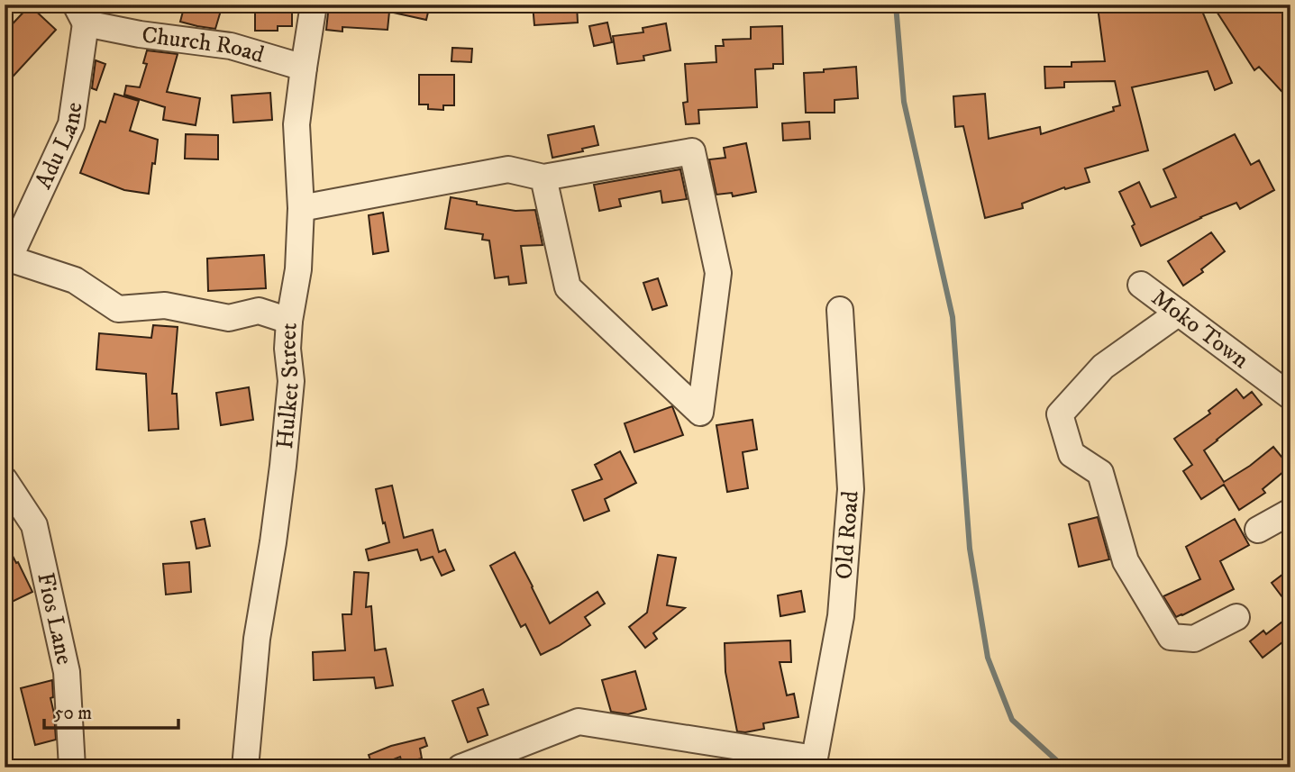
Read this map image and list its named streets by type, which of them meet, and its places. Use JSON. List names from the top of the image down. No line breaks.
{"streets":{"street":["Church Road","Adu Lane","Moko Town","Hulket Street","Old Road","Fios Lane"]},"crossings":[["Church Road","Adu Lane"],["Church Road","Hulket Street"]],"scale_bar":"50 m"}
